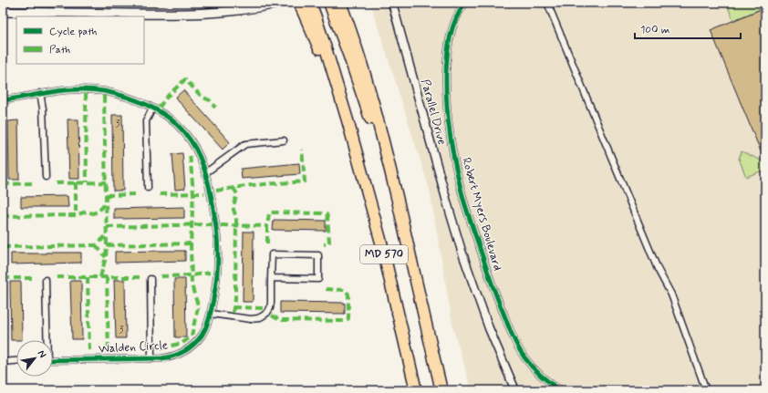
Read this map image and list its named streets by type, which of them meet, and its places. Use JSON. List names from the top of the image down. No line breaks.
{"streets":{"highway":["MD 570"],"street":["Parallel Drive","Robert Myers Boulevard","Walden Circle"]},"house_numbers":["3","3"],"legend":["Cycle path","Path"],"scale_bar":"100 m","north":"top right"}
